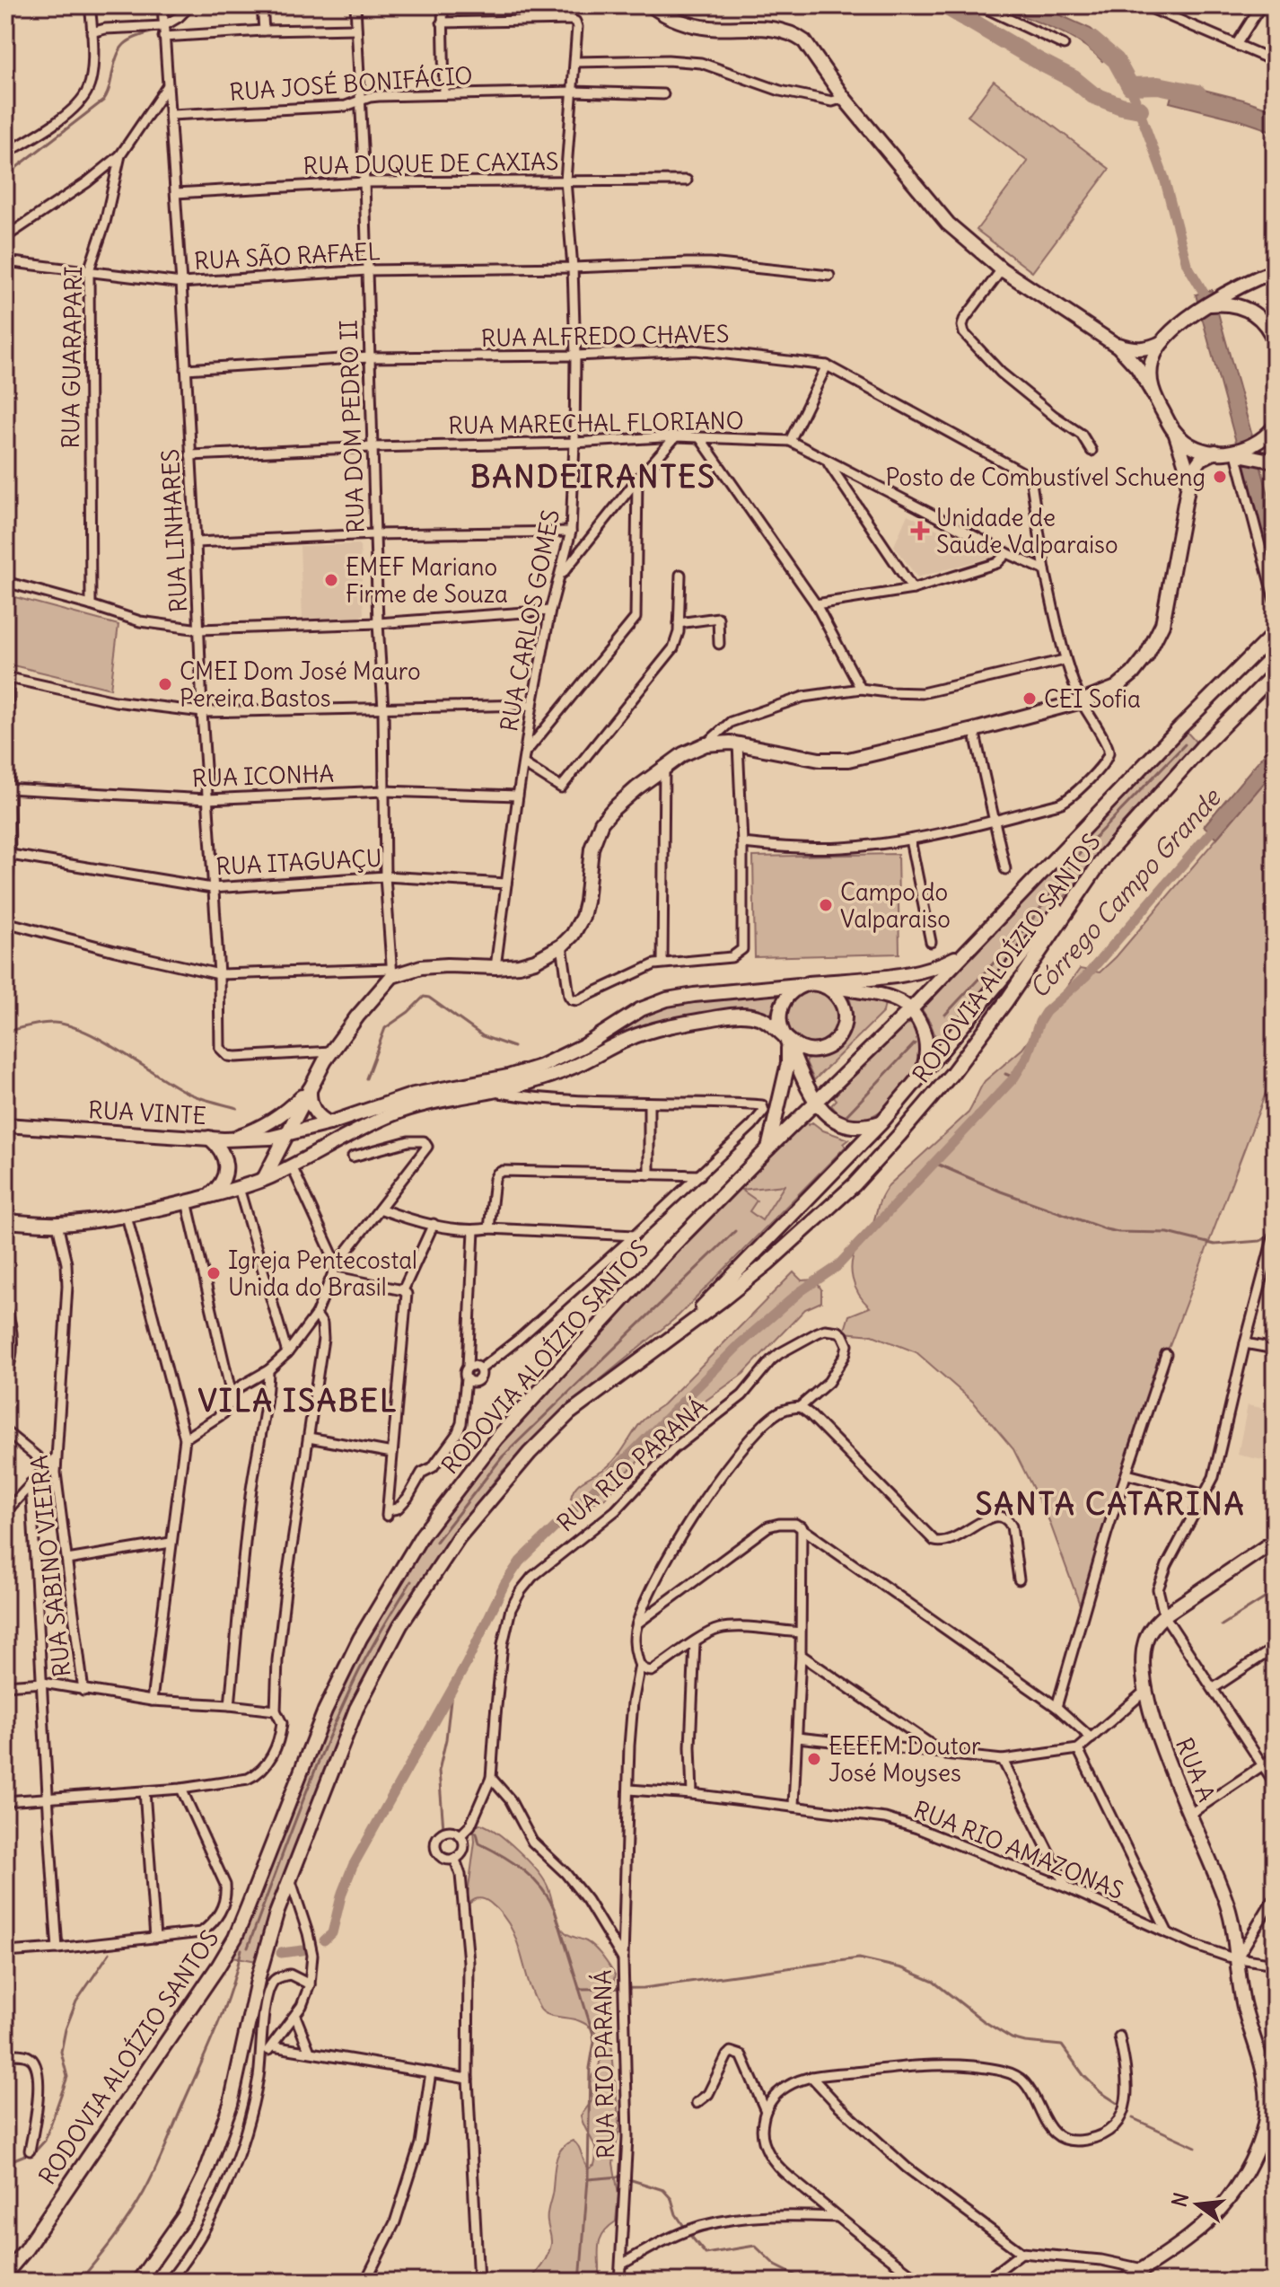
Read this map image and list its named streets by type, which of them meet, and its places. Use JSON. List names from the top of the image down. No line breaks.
{"streets":{"main road":["RODOVIA ALOÍZIO SANTOS","RUA VINTE","RUA A"],"street":["RUA JOSÉ BONIFÁCIO","RUA DUQUE DE CAXIAS","RUA SÃO RAFAEL","RUA ALFREDO CHAVES","RUA GUARAPARI","RUA MARECHAL FLORIANO","RUA DOM PEDRO II","RUA LINHARES","RUA CARLOS GOMES","RUA ICONHA","RUA ITAGUAÇU","RUA RIO PARANÁ","RUA SABINO VIEIRA","RUA RIO AMAZONAS"]},"crossings":[["RUA JOSÉ BONIFÁCIO","RUA DOM PEDRO II"],["RUA JOSÉ BONIFÁCIO","RUA LINHARES"],["RUA JOSÉ BONIFÁCIO","RUA CARLOS GOMES"],["RUA DUQUE DE CAXIAS","RUA DOM PEDRO II"],["RUA DUQUE DE CAXIAS","RUA LINHARES"],["RUA DUQUE DE CAXIAS","RUA CARLOS GOMES"],["RUA SÃO RAFAEL","RUA GUARAPARI"],["RUA SÃO RAFAEL","RUA DOM PEDRO II"],["RUA SÃO RAFAEL","RUA LINHARES"],["RUA SÃO RAFAEL","RUA CARLOS GOMES"],["RUA ALFREDO CHAVES","RUA MARECHAL FLORIANO"],["RUA ALFREDO CHAVES","RUA DOM PEDRO II"],["RUA ALFREDO CHAVES","RUA LINHARES"],["RUA ALFREDO CHAVES","RUA CARLOS GOMES"],["RUA GUARAPARI","RUA LINHARES"],["RUA MARECHAL FLORIANO","RUA DOM PEDRO II"],["RUA MARECHAL FLORIANO","RUA LINHARES"],["RUA MARECHAL FLORIANO","RUA CARLOS GOMES"],["RUA DOM PEDRO II","RUA ICONHA"],["RUA DOM PEDRO II","RUA ITAGUAÇU"],["RUA LINHARES","RUA ICONHA"],["RUA LINHARES","RUA ITAGUAÇU"],["RUA CARLOS GOMES","RUA ICONHA"],["RUA CARLOS GOMES","RUA ITAGUAÇU"],["RODOVIA ALOÍZIO SANTOS","RUA VINTE"],["RUA A","RUA RIO AMAZONAS"]],"districts":["BANDEIRANTES","VILA ISABEL","SANTA CATARINA"],"water":["Córrego Campo Grande"],"places":{"other":["Posto de Combustível Schueng","EMEF Mariano Firme de Souza","CMEI Dom José Mauro Pereira Bastos","CEI Sofia","Campo do Valparaiso","Igreja Pentecostal Unida do Brasil","EEEFM Doutor José Moyses"],"health":["Unidade de Saúde Valparaiso"]},"north":"left"}
